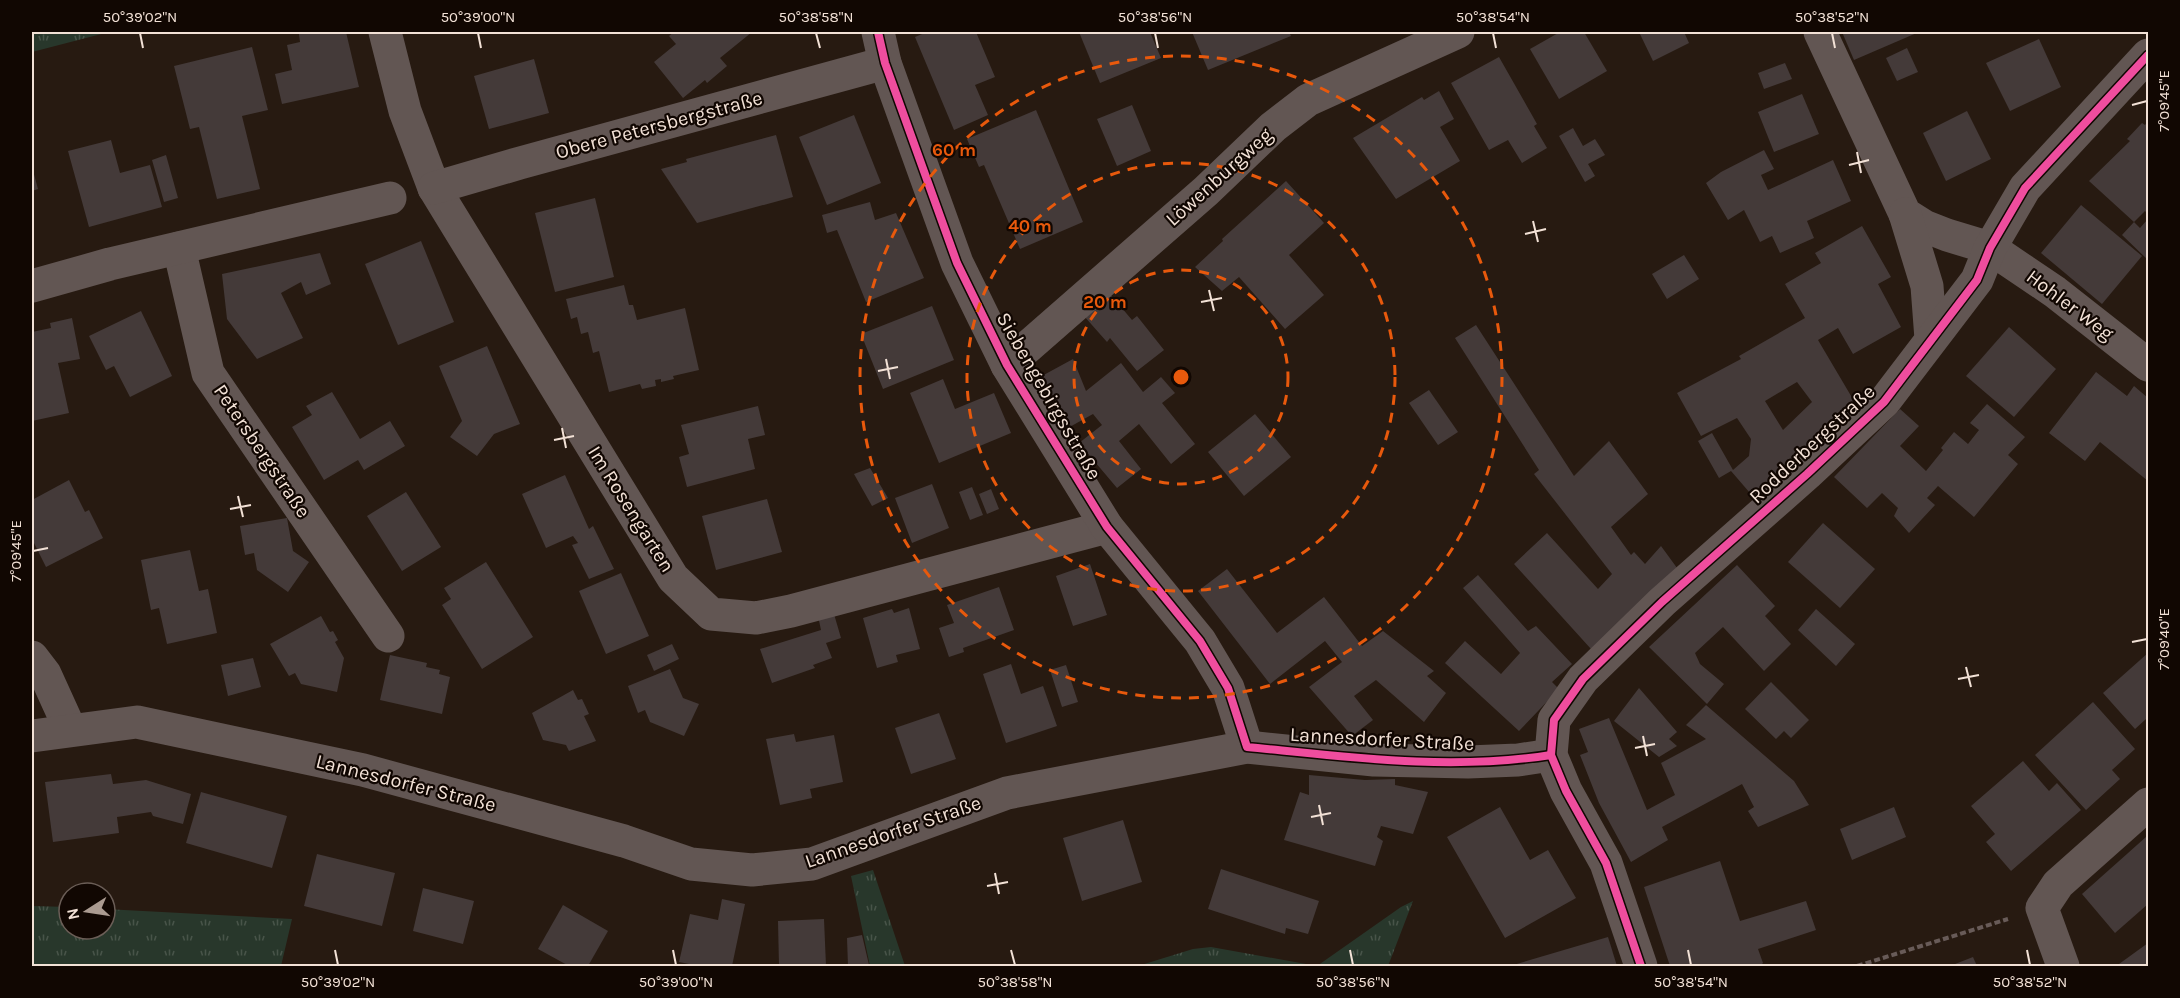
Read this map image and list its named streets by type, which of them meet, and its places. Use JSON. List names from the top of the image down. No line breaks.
{"streets":{"street":["Obere Petersbergstraße","Löwenburgweg","Hohler Weg","Siebengebirgsstraße","Rodderbergstraße","Petersbergstraße","Im Rosengarten","Lannesdorfer Straße"]},"crossings":[["Obere Petersbergstraße","Siebengebirgsstraße"],["Obere Petersbergstraße","Im Rosengarten"],["Löwenburgweg","Siebengebirgsstraße"],["Hohler Weg","Rodderbergstraße"],["Siebengebirgsstraße","Im Rosengarten"],["Siebengebirgsstraße","Lannesdorfer Straße"],["Rodderbergstraße","Lannesdorfer Straße"]],"north":"left","coordinates":["50°39'02\"N","50°39'00\"N","50°38'58\"N","50°38'56\"N","50°38'54\"N","50°38'52\"N","7°09'45\"E","7°09'40\"E"],"rings":["60 m","40 m","20 m"]}
